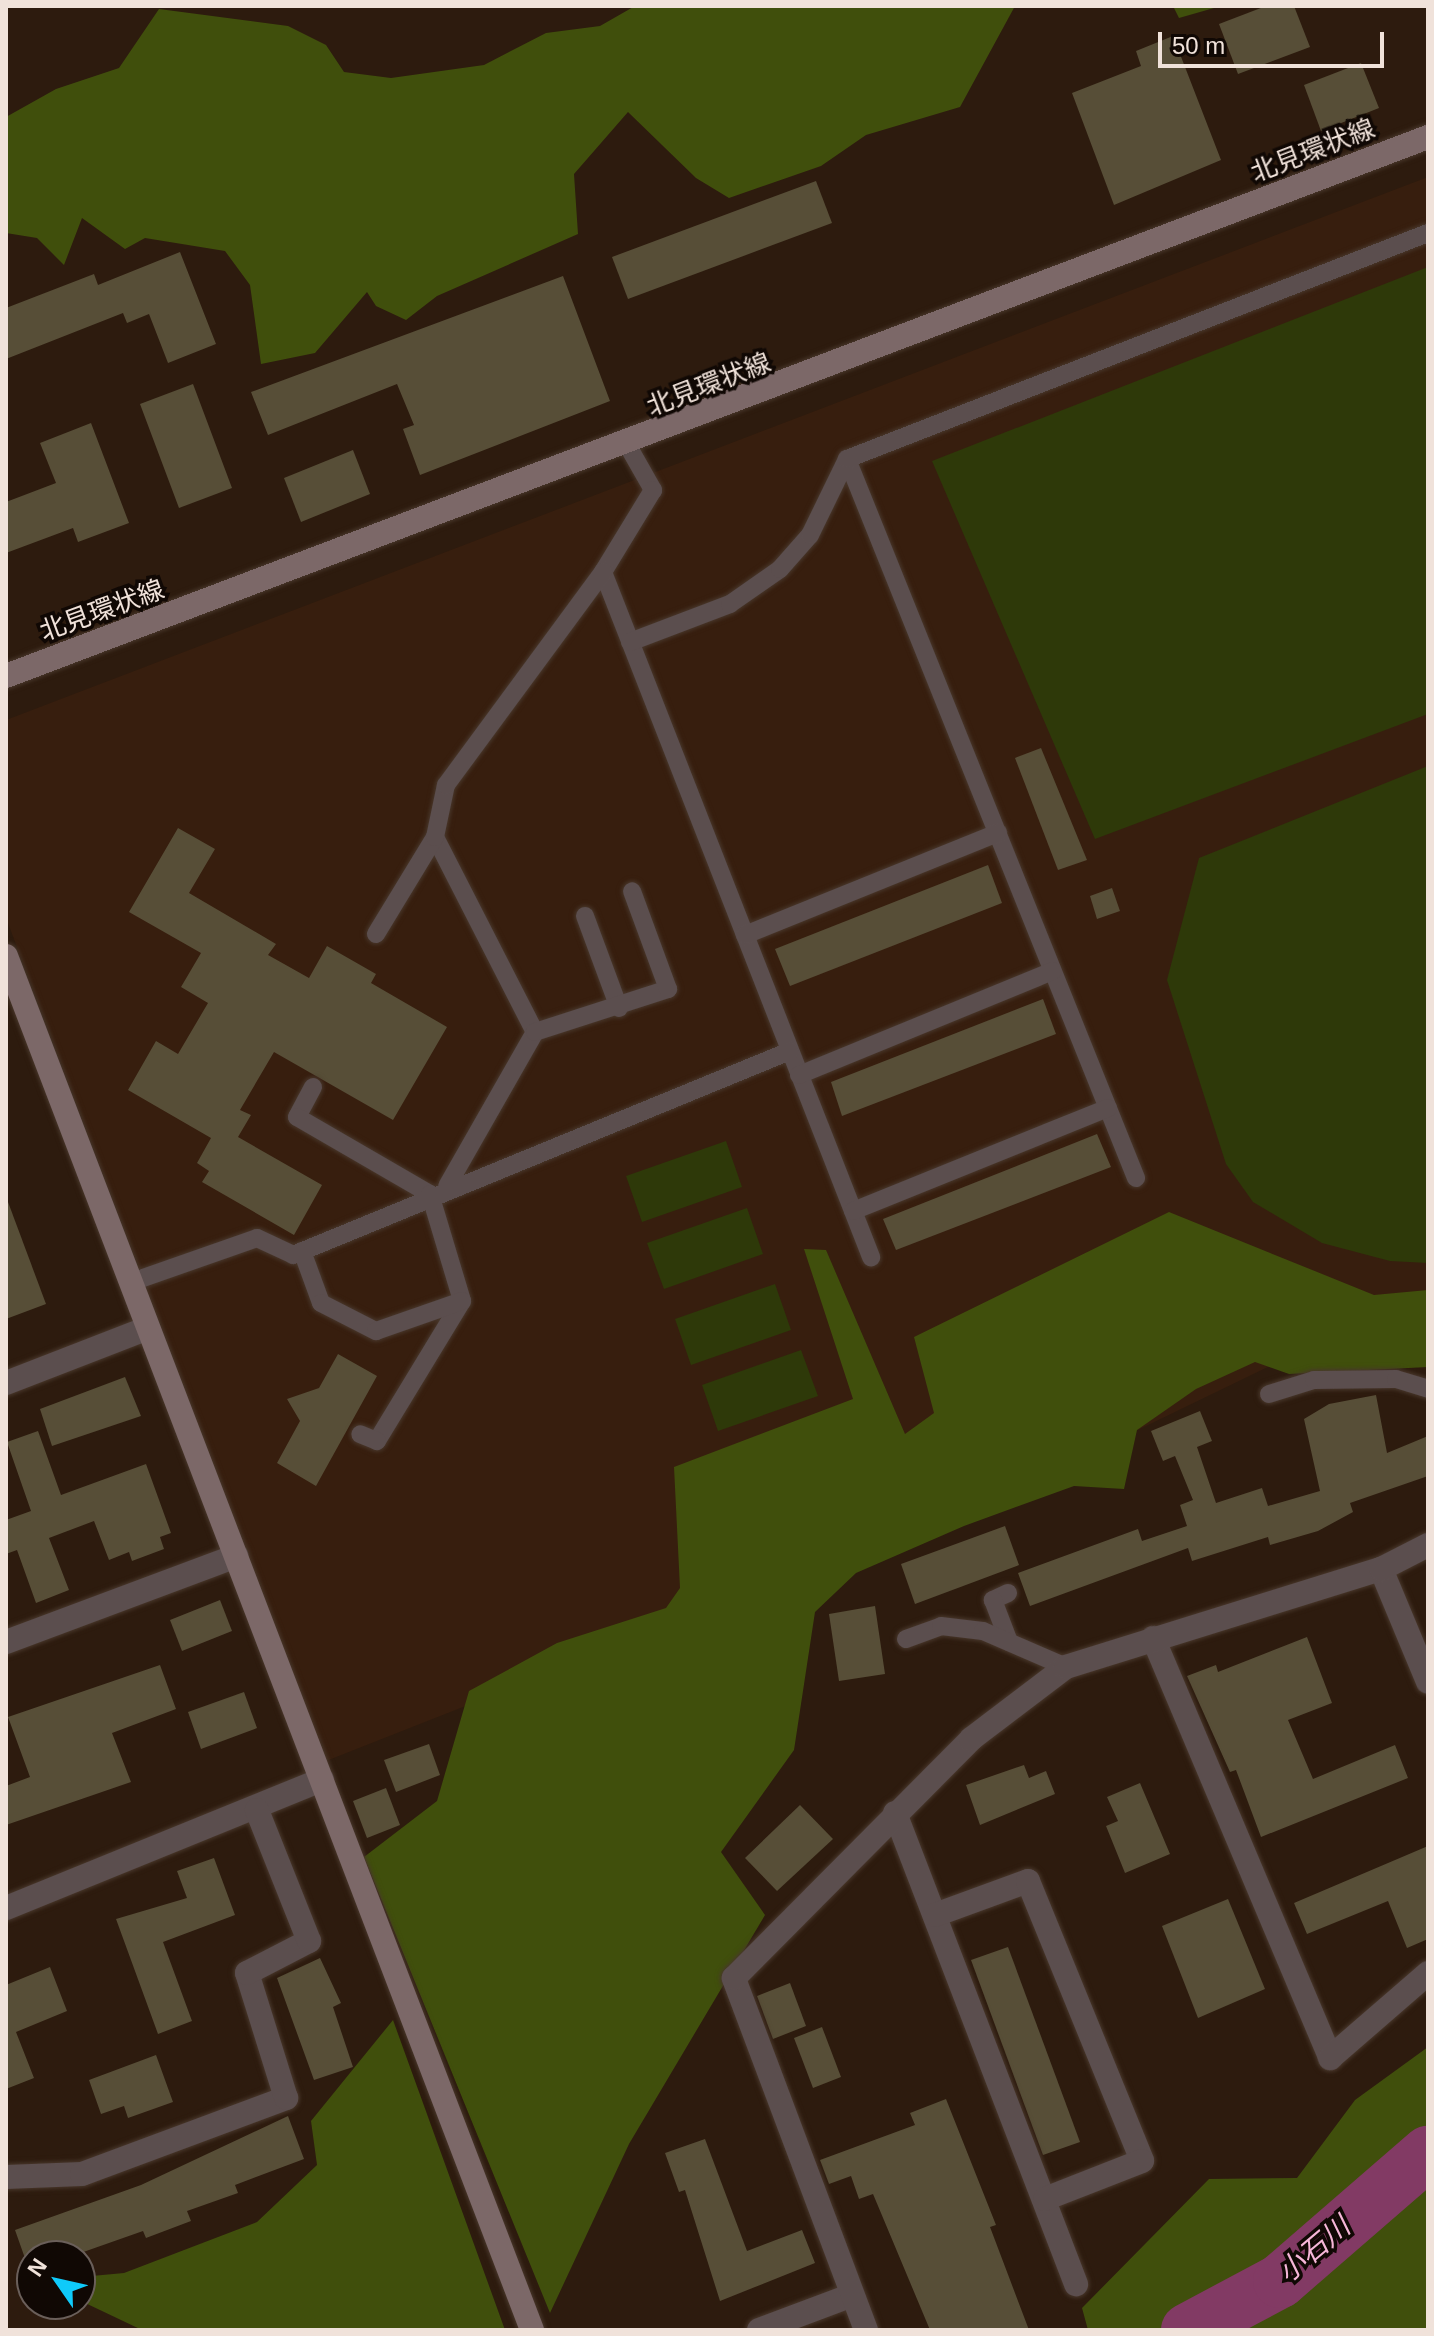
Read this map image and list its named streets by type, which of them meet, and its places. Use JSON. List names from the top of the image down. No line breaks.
{"streets":{"main road":["北見環状線"]},"water":["小石川"],"scale_bar":"50 m","north":"top left"}
